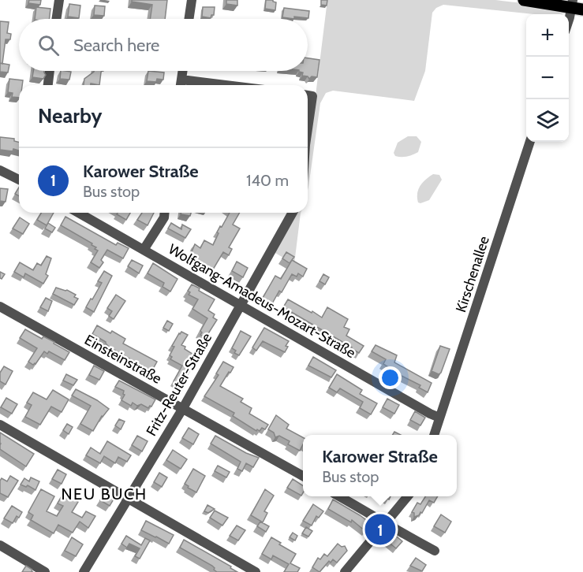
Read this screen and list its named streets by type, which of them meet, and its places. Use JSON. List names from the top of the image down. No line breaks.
{"streets":{"street":["Kirschenallee","Wolfgang-Amadeus-Mozart-Straße","Einsteinstraße","Fritz-Reuter-Straße"]},"crossings":[["Kirschenallee","Wolfgang-Amadeus-Mozart-Straße"],["Wolfgang-Amadeus-Mozart-Straße","Fritz-Reuter-Straße"],["Einsteinstraße","Fritz-Reuter-Straße"]],"districts":["NEU BUCH"],"page":{"map_buttons":["+","−"],"search":"Search here","heading":"Nearby","list":[{"mark":"1","name":"Karower Straße","note":"Bus stop","value":"140 m"}],"popup":["Karower Straße","Bus stop"],"pins":"1"}}
